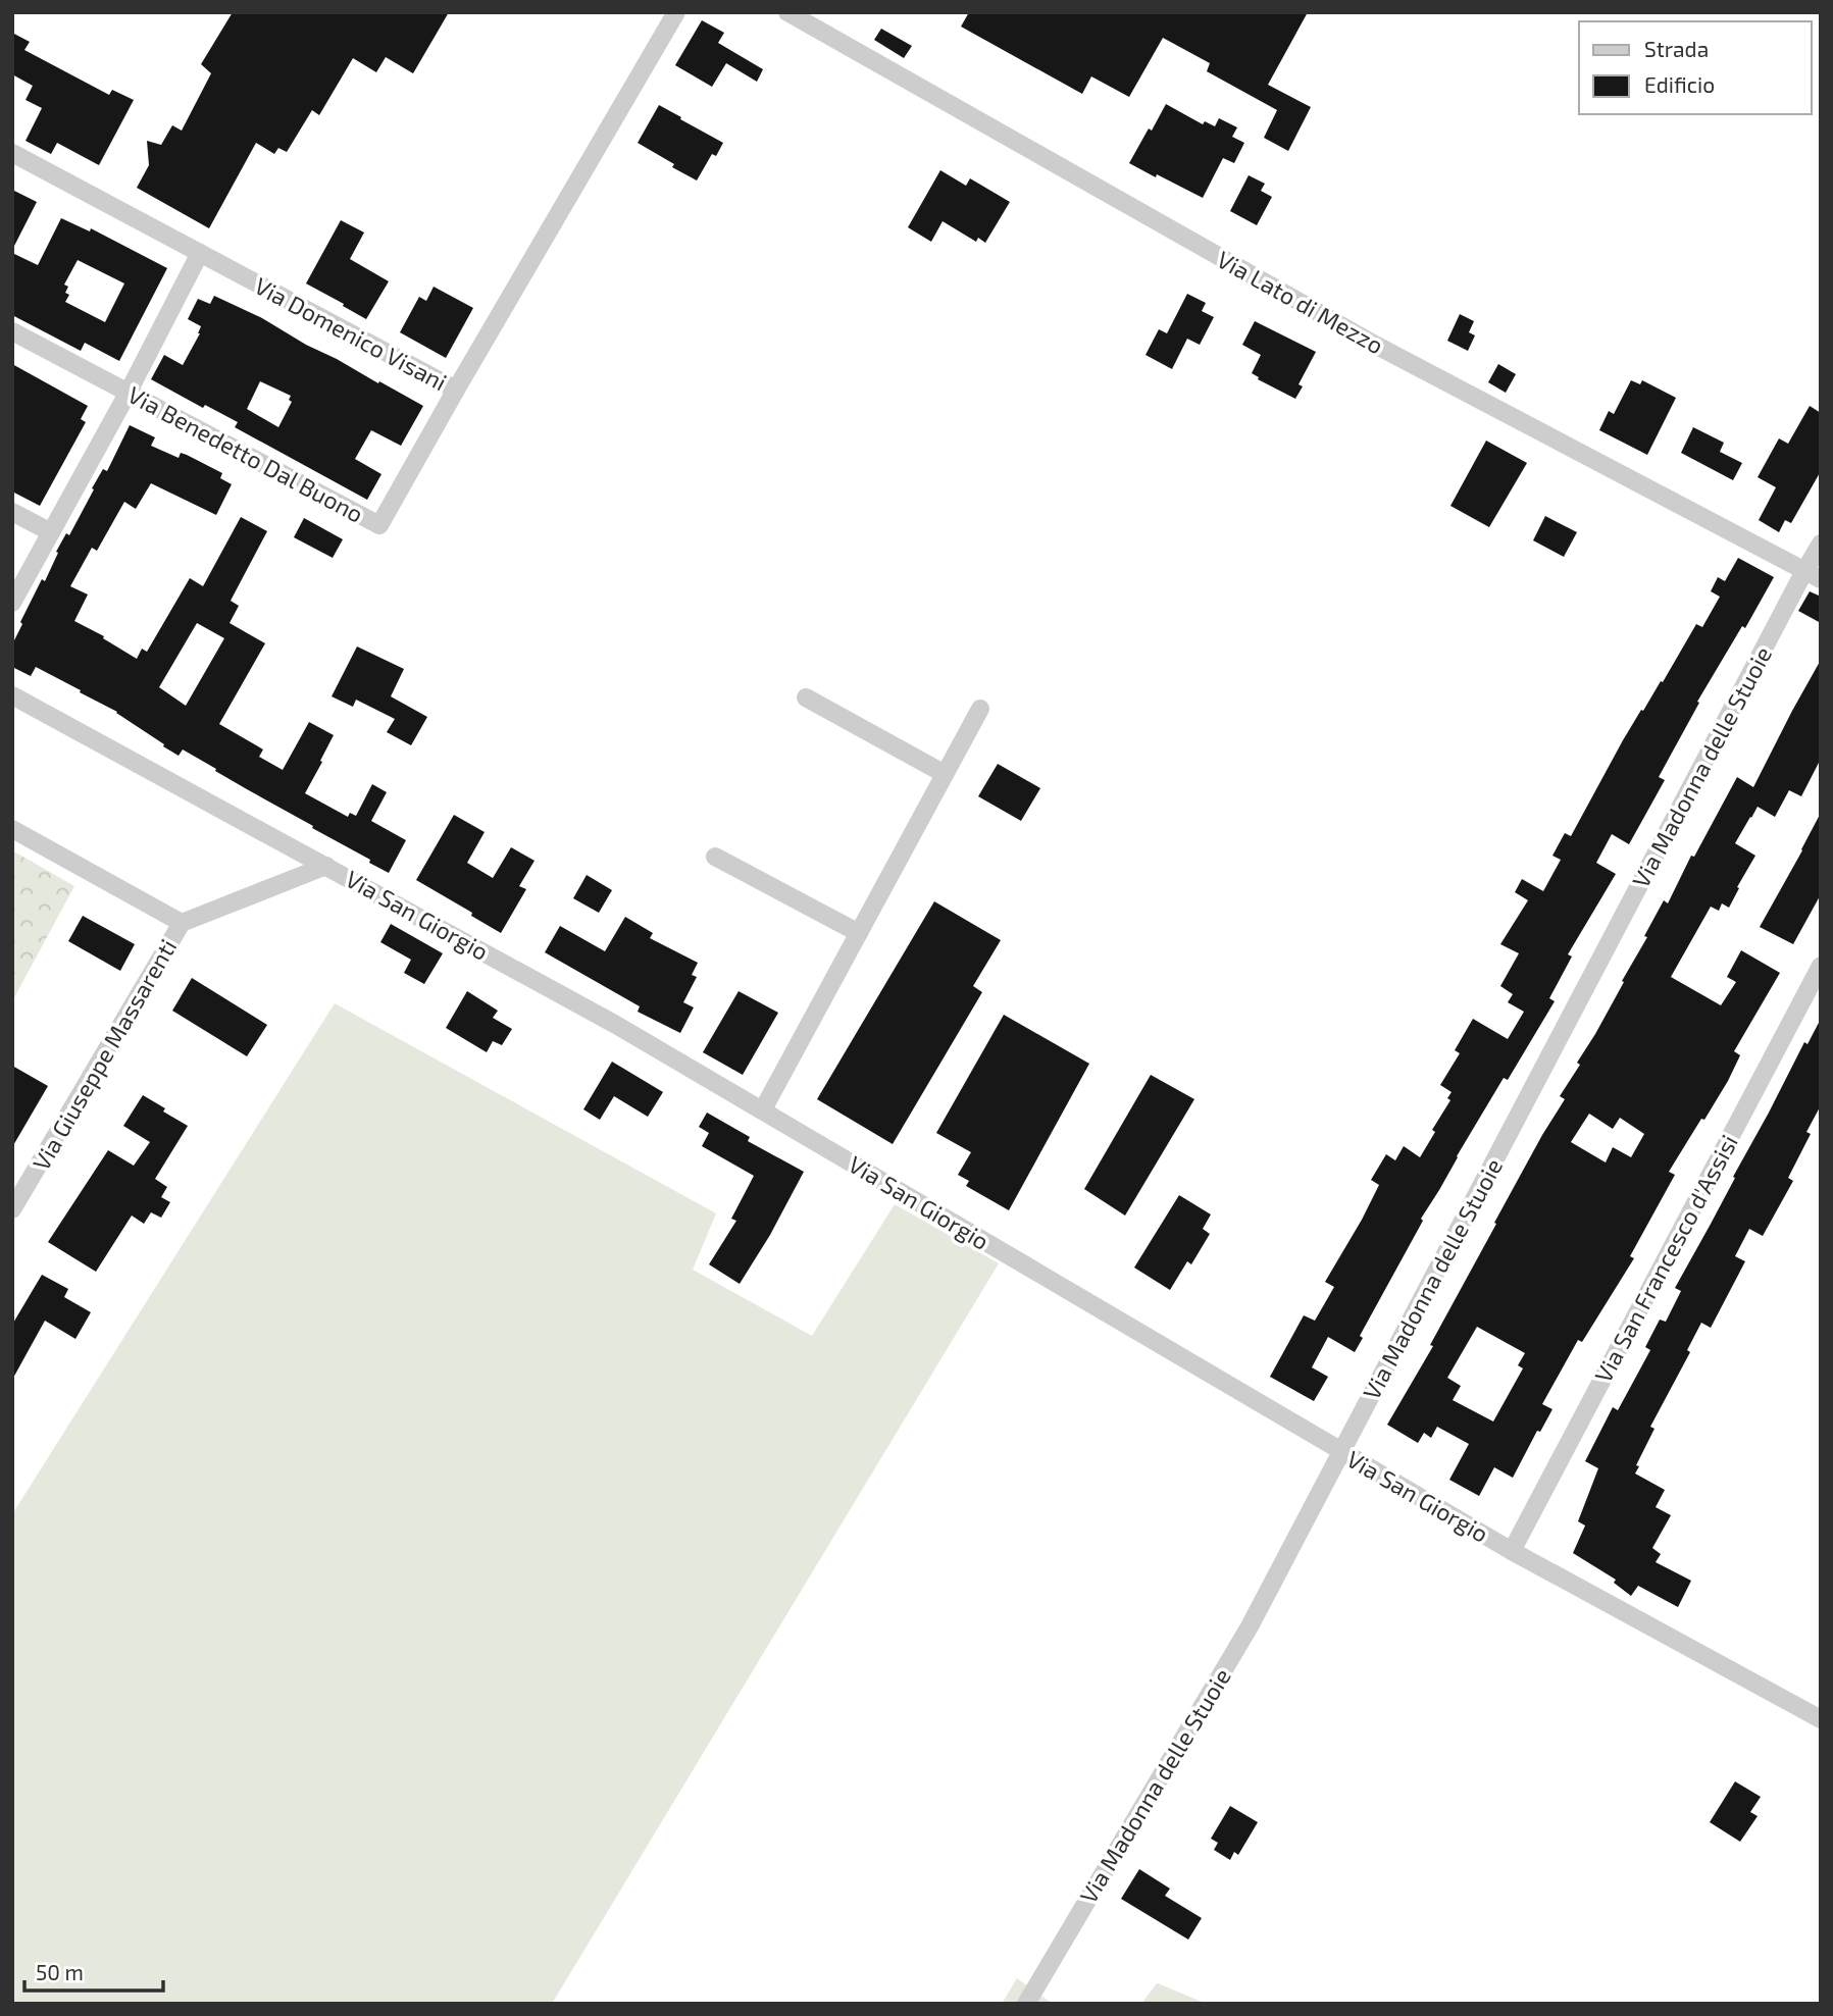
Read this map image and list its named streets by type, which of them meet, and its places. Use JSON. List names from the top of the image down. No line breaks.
{"streets":{"street":["Via Lato di Mezzo","Via Domenico Visani","Via Benedetto Dal Buono","Via Madonna delle Stuoie","Via San Giorgio","Via Giuseppe Massarenti","Via San Francesco d'Assisi"]},"crossings":[["Via Lato di Mezzo","Via Madonna delle Stuoie"],["Via Domenico Visani","Via Benedetto Dal Buono"],["Via Madonna delle Stuoie","Via San Giorgio"],["Via San Giorgio","Via Giuseppe Massarenti"],["Via San Giorgio","Via San Francesco d'Assisi"]],"legend":["Strada","Edificio"],"scale_bar":"50 m"}
